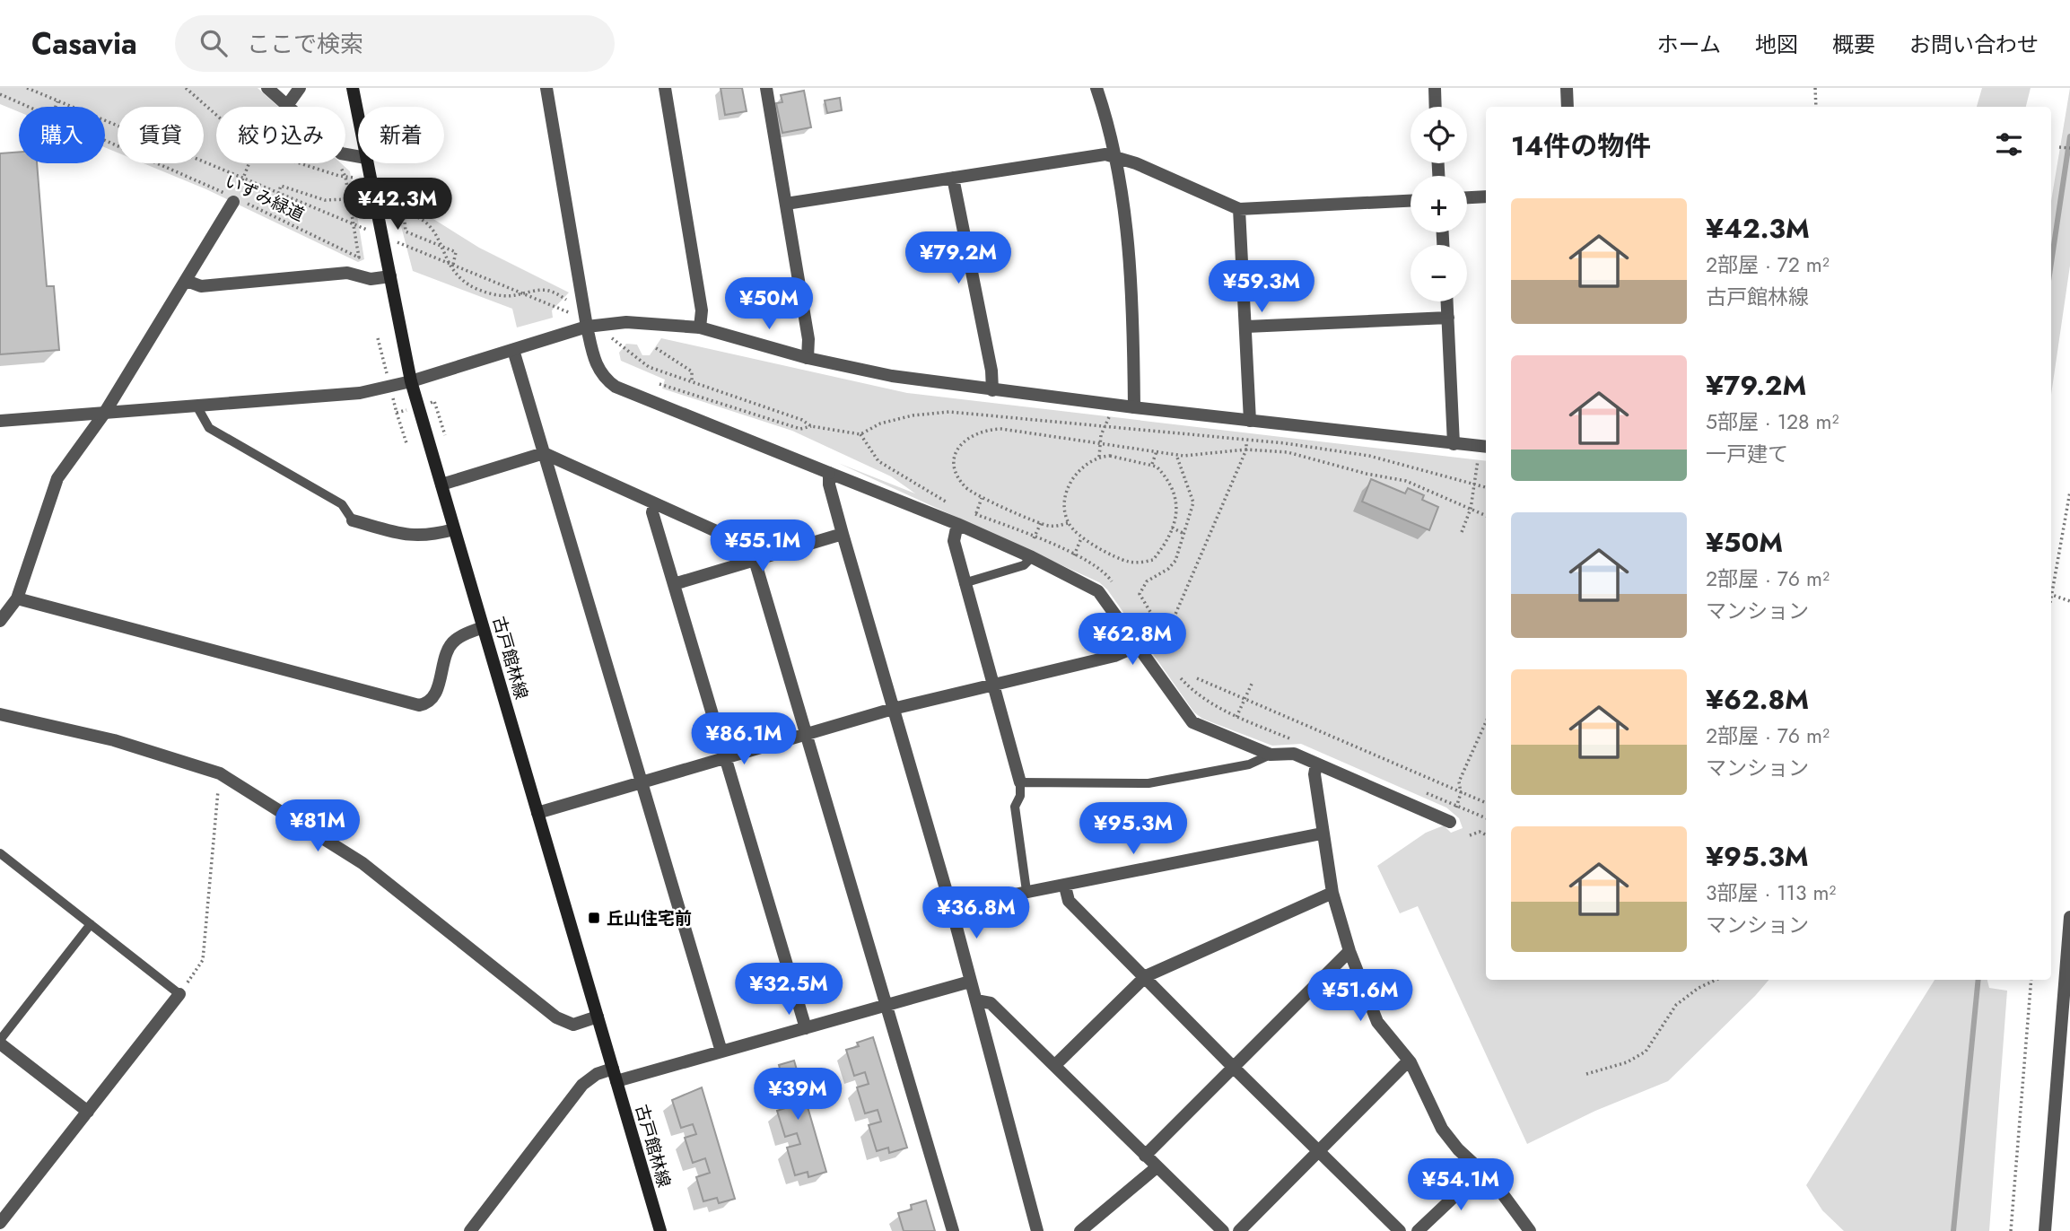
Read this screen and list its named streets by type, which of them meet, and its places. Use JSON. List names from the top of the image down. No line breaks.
{"streets":{"main road":["古戸館林線"],"path":["いずみ緑道"]},"places":{"transit":["丘山住宅前"]},"page":{"header":"Casavia","search":"ここで検索","nav":["ホーム","地図","概要","お問い合わせ"],"map_buttons":["+","−"],"chip":["購入","賃貸","絞り込み","新着"],"heading":"14件の物件","price":["¥42.3M","¥79.2M","¥59.3M","¥50M","¥55.1M","¥62.8M","¥86.1M","¥81M","¥95.3M","¥36.8M","¥32.5M","¥51.6M","¥39M","¥54.1M"],"list":[{"name":"¥42.3M","note":"2部屋 · 72 m² · 古戸館林線"},{"name":"¥79.2M","note":"5部屋 · 128 m² · 一戸建て"},{"name":"¥50M","note":"2部屋 · 76 m² · マンション"},{"name":"¥62.8M","note":"2部屋 · 76 m² · マンション"},{"name":"¥95.3M","note":"3部屋 · 113 m² · マンション"}]}}
